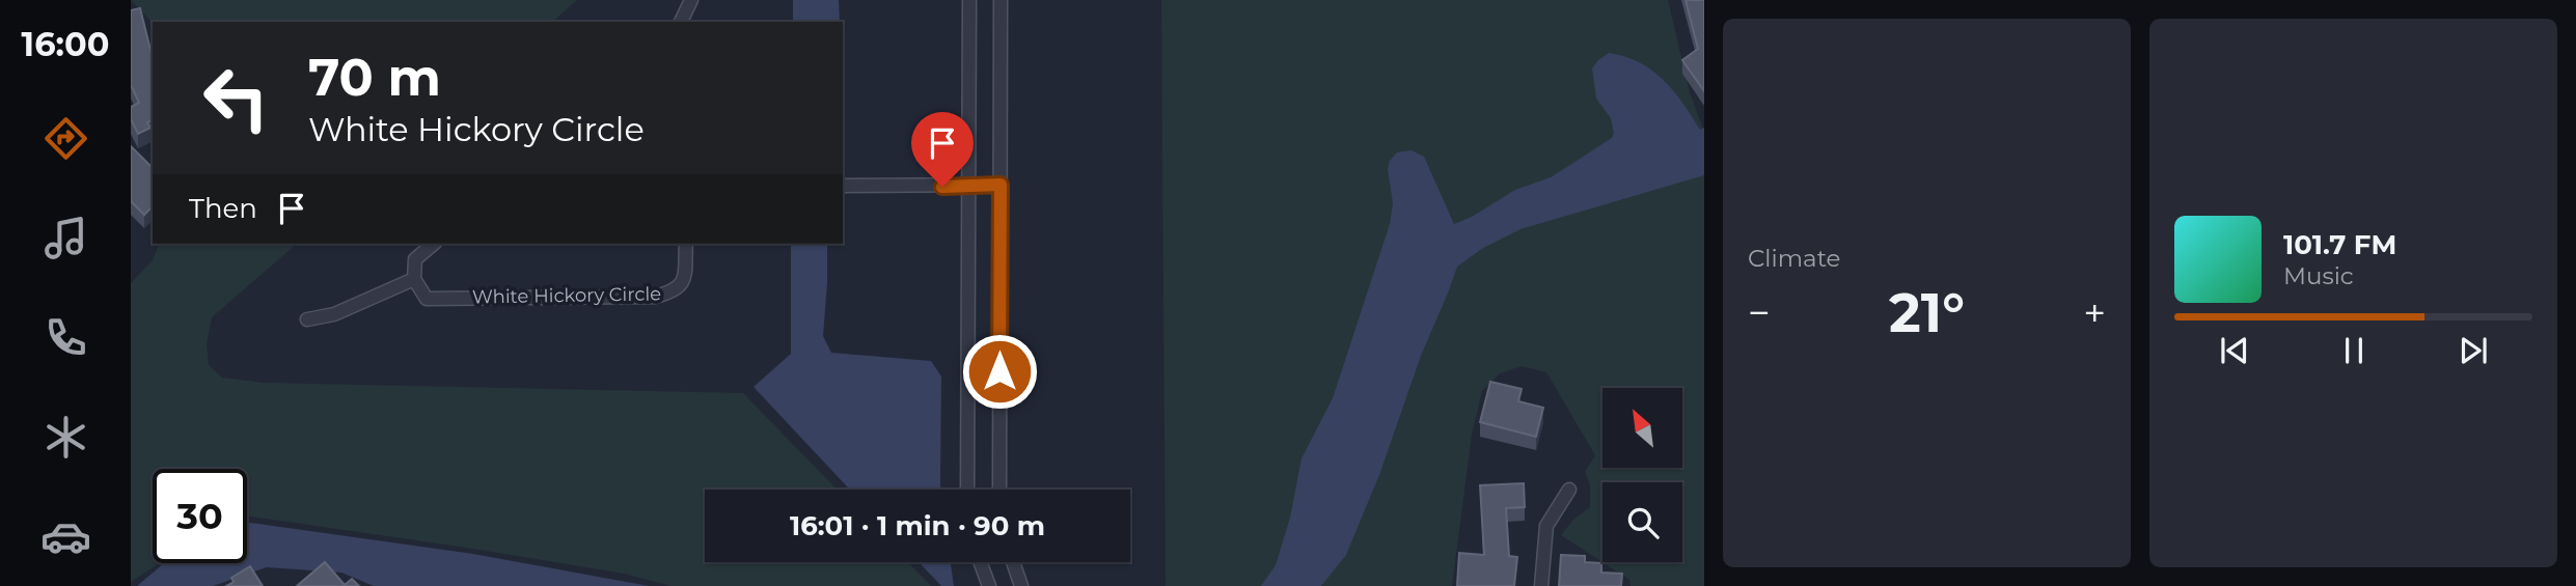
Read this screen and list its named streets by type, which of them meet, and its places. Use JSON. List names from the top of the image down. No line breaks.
{"streets":{"street":["White Hickory Circle"]},"north":"top left","page":{"tabs":"16:00","tile":"Climate","turn":["70 m","White Hickory Circle"],"then":"Then","song":["101.7 FM","Music"],"heat":["−","21°","+"],"limit":"30","trip":"16:01 · 1 min · 90 m"}}
